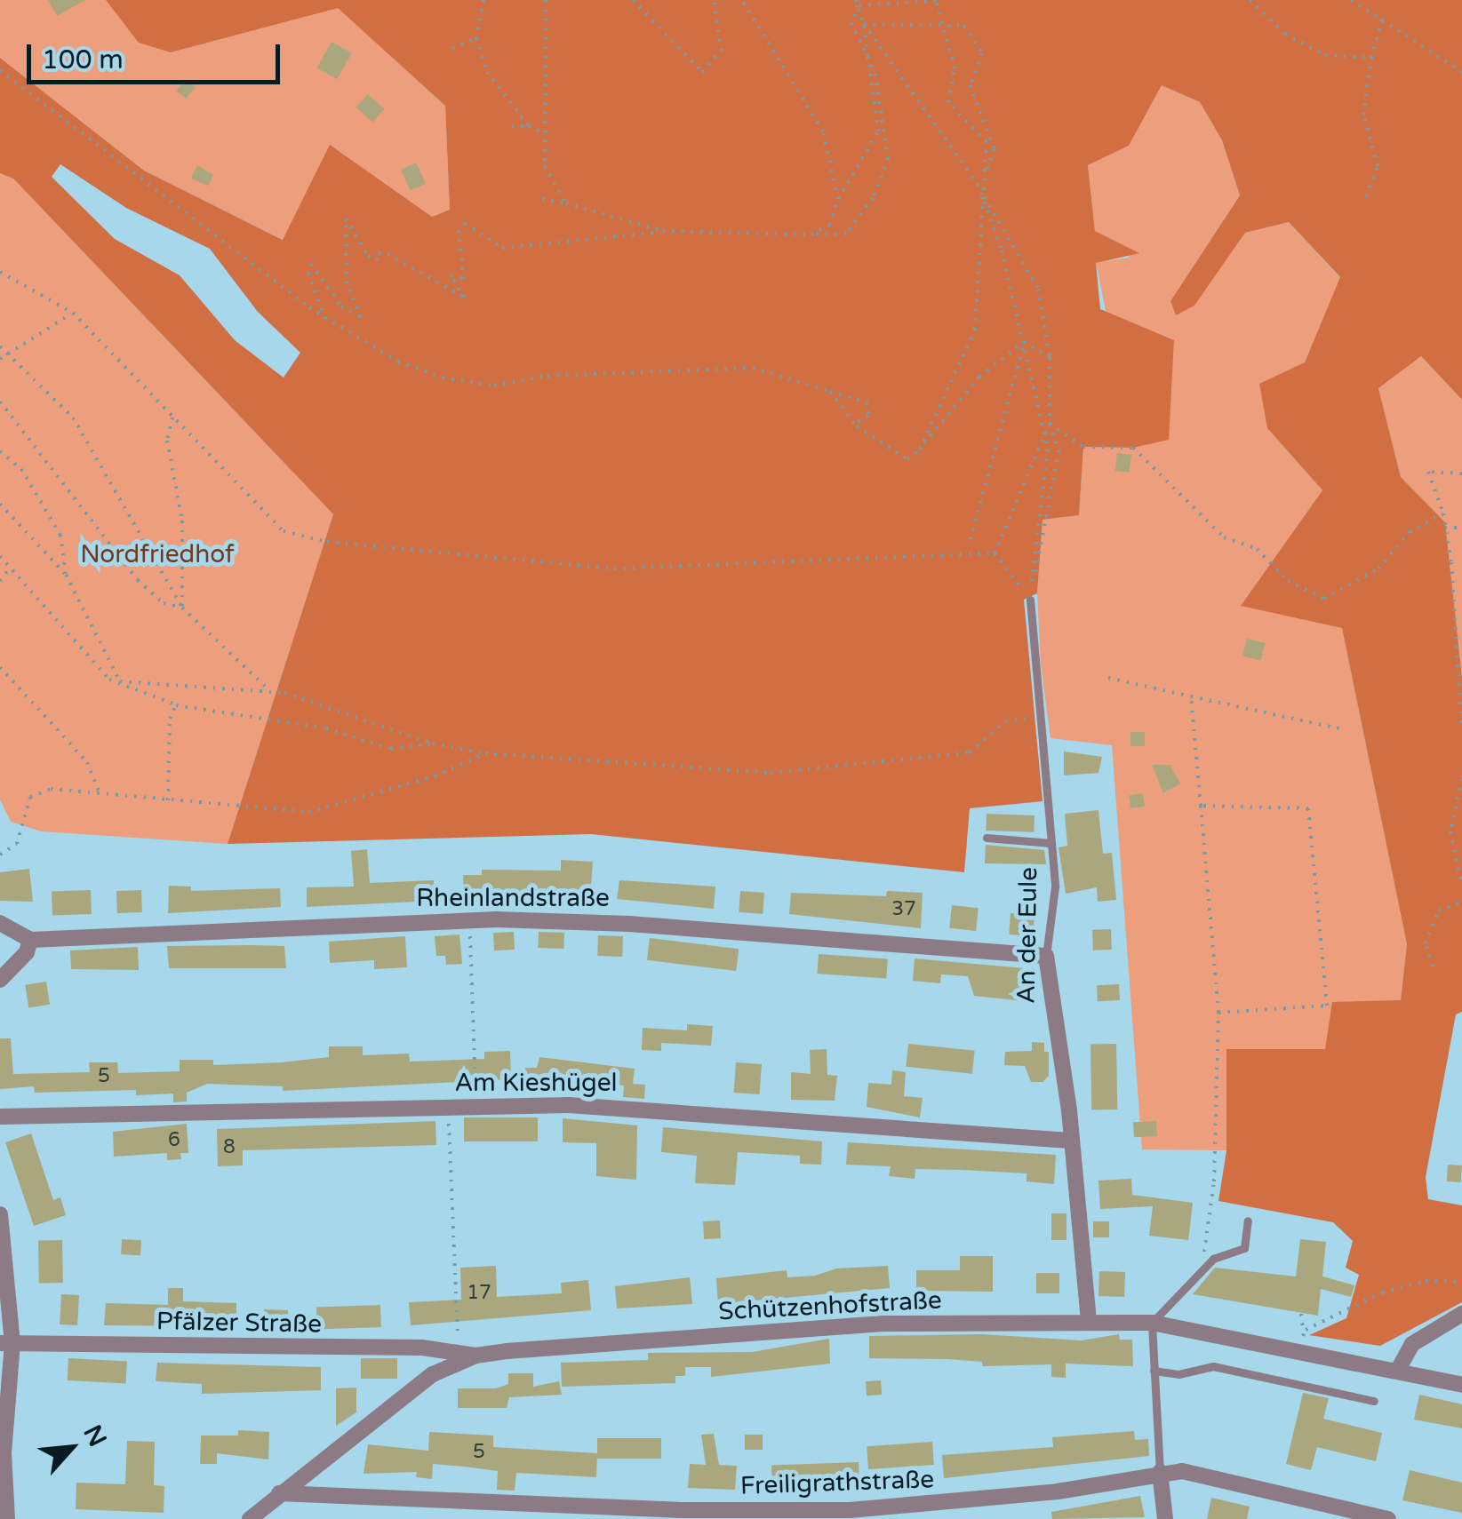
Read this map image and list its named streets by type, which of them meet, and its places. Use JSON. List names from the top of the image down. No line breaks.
{"streets":{"street":["Rheinlandstraße","An der Eule","Am Kieshügel","Schützenhofstraße","Pfälzer Straße","Freiligrathstraße"]},"crossings":[["Rheinlandstraße","An der Eule"],["An der Eule","Am Kieshügel"],["An der Eule","Schützenhofstraße"],["Schützenhofstraße","Pfälzer Straße"],["Schützenhofstraße","Freiligrathstraße"]],"parks":["Nordfriedhof"],"house_numbers":["37","5","6","8","17","5"],"scale_bar":"100 m","north":"top right"}
